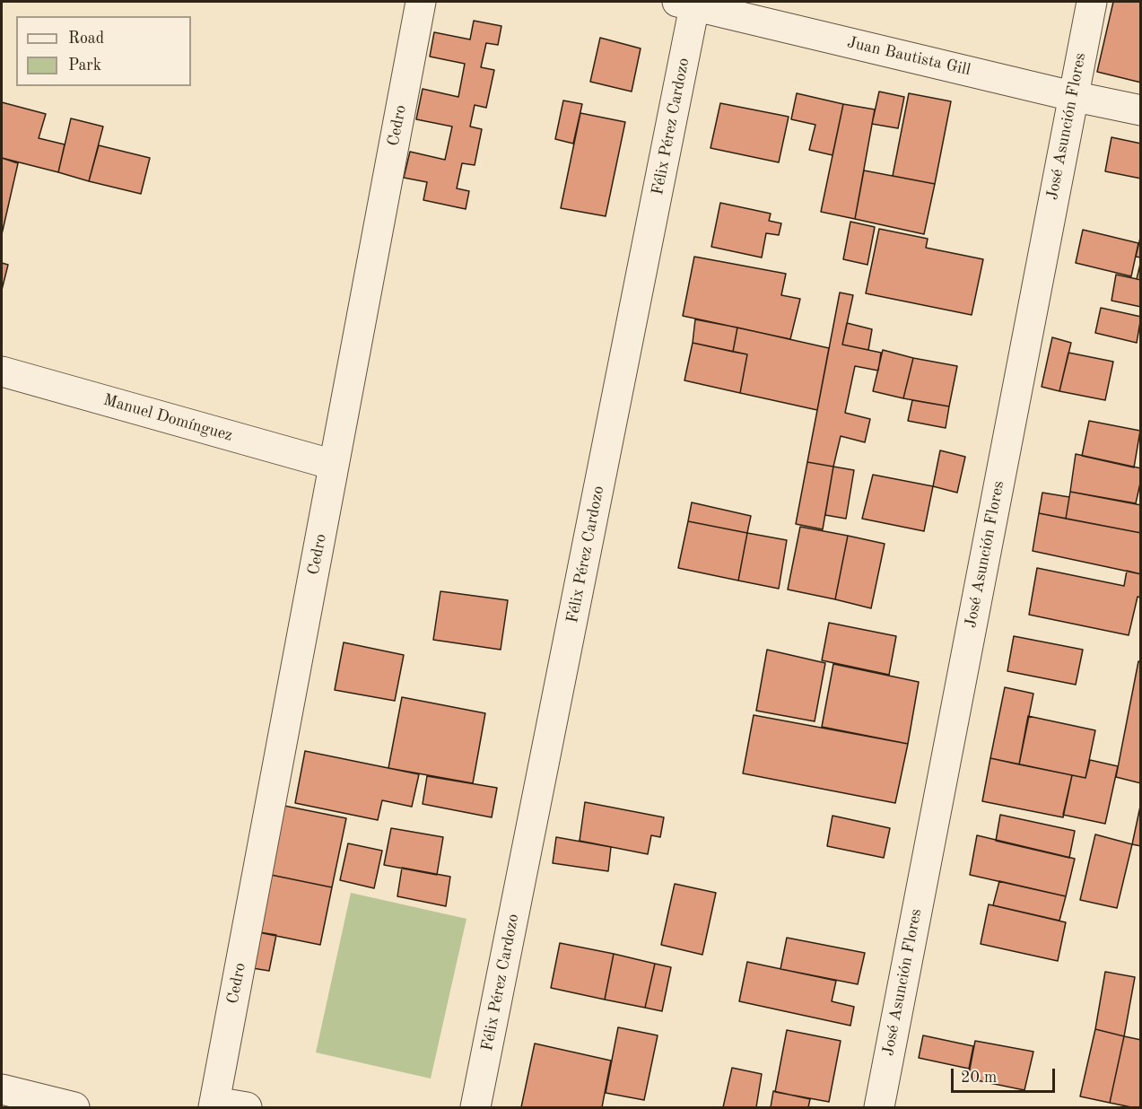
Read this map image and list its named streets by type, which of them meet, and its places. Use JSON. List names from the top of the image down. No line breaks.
{"streets":{"street":["Juan Bautista Gill","Cedro","Félix Pérez Cardozo","José Asunción Flores","Manuel Domínguez"]},"crossings":[["Juan Bautista Gill","Félix Pérez Cardozo"],["Juan Bautista Gill","José Asunción Flores"],["Cedro","Manuel Domínguez"]],"legend":["Road","Park"],"scale_bar":"20 m"}
